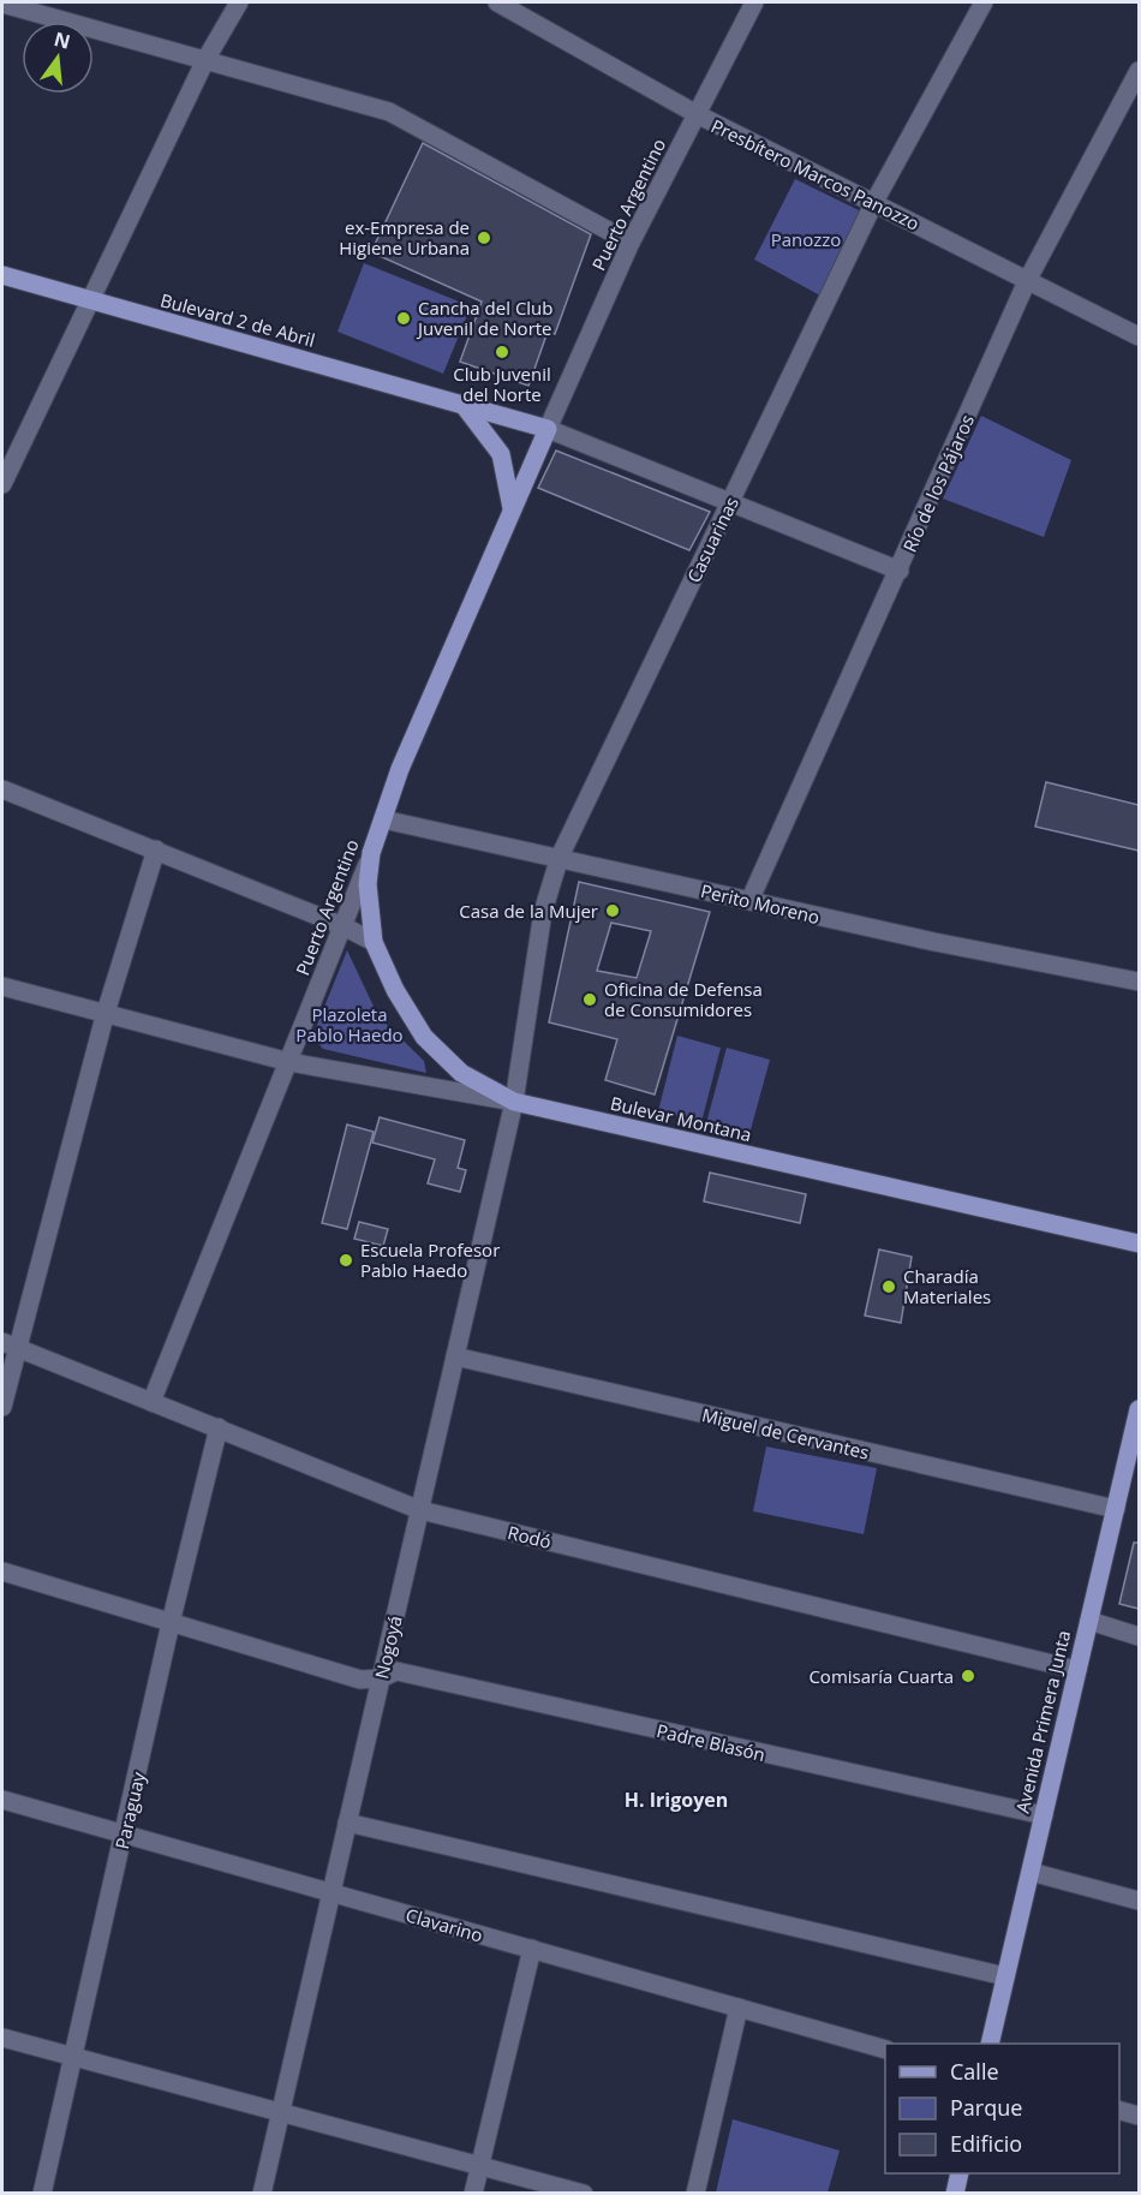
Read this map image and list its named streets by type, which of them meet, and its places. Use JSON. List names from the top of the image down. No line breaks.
{"streets":{"main road":["Puerto Argentino","Bulevard 2 de Abril","Bulevar Montana","Avenida Primera Junta"],"street":["Presbítero Marcos Panozzo","Río de los Pájaros","Casuarinas","Perito Moreno","Miguel de Cervantes","Rodó","Nogoyá","Padre Blasón","Paraguay","Clavarino"]},"crossings":[["Presbítero Marcos Panozzo","Puerto Argentino"],["Presbítero Marcos Panozzo","Río de los Pájaros"],["Presbítero Marcos Panozzo","Casuarinas"],["Puerto Argentino","Bulevard 2 de Abril"],["Puerto Argentino","Perito Moreno"],["Puerto Argentino","Bulevar Montana"],["Puerto Argentino","Rodó"],["Río de los Pájaros","Perito Moreno"],["Casuarinas","Perito Moreno"],["Casuarinas","Bulevar Montana"],["Casuarinas","Nogoyá"],["Bulevar Montana","Nogoyá"],["Miguel de Cervantes","Nogoyá"],["Miguel de Cervantes","Avenida Primera Junta"],["Rodó","Nogoyá"],["Rodó","Avenida Primera Junta"],["Rodó","Paraguay"],["Nogoyá","Padre Blasón"],["Nogoyá","Clavarino"],["Avenida Primera Junta","Padre Blasón"],["Padre Blasón","Paraguay"],["Paraguay","Clavarino"]],"districts":["H. Irigoyen"],"parks":["Panozzo","Plazoleta Pablo Haedo"],"places":["ex-Empresa de Higiene Urbana","Cancha del Club Juvenil de Norte","Club Juvenil del Norte","Casa de la Mujer","Oficina de Defensa de Consumidores","Escuela Profesor Pablo Haedo","Charadía Materiales","Comisaría Cuarta"],"legend":["Calle","Parque","Edificio"],"north":"top"}
